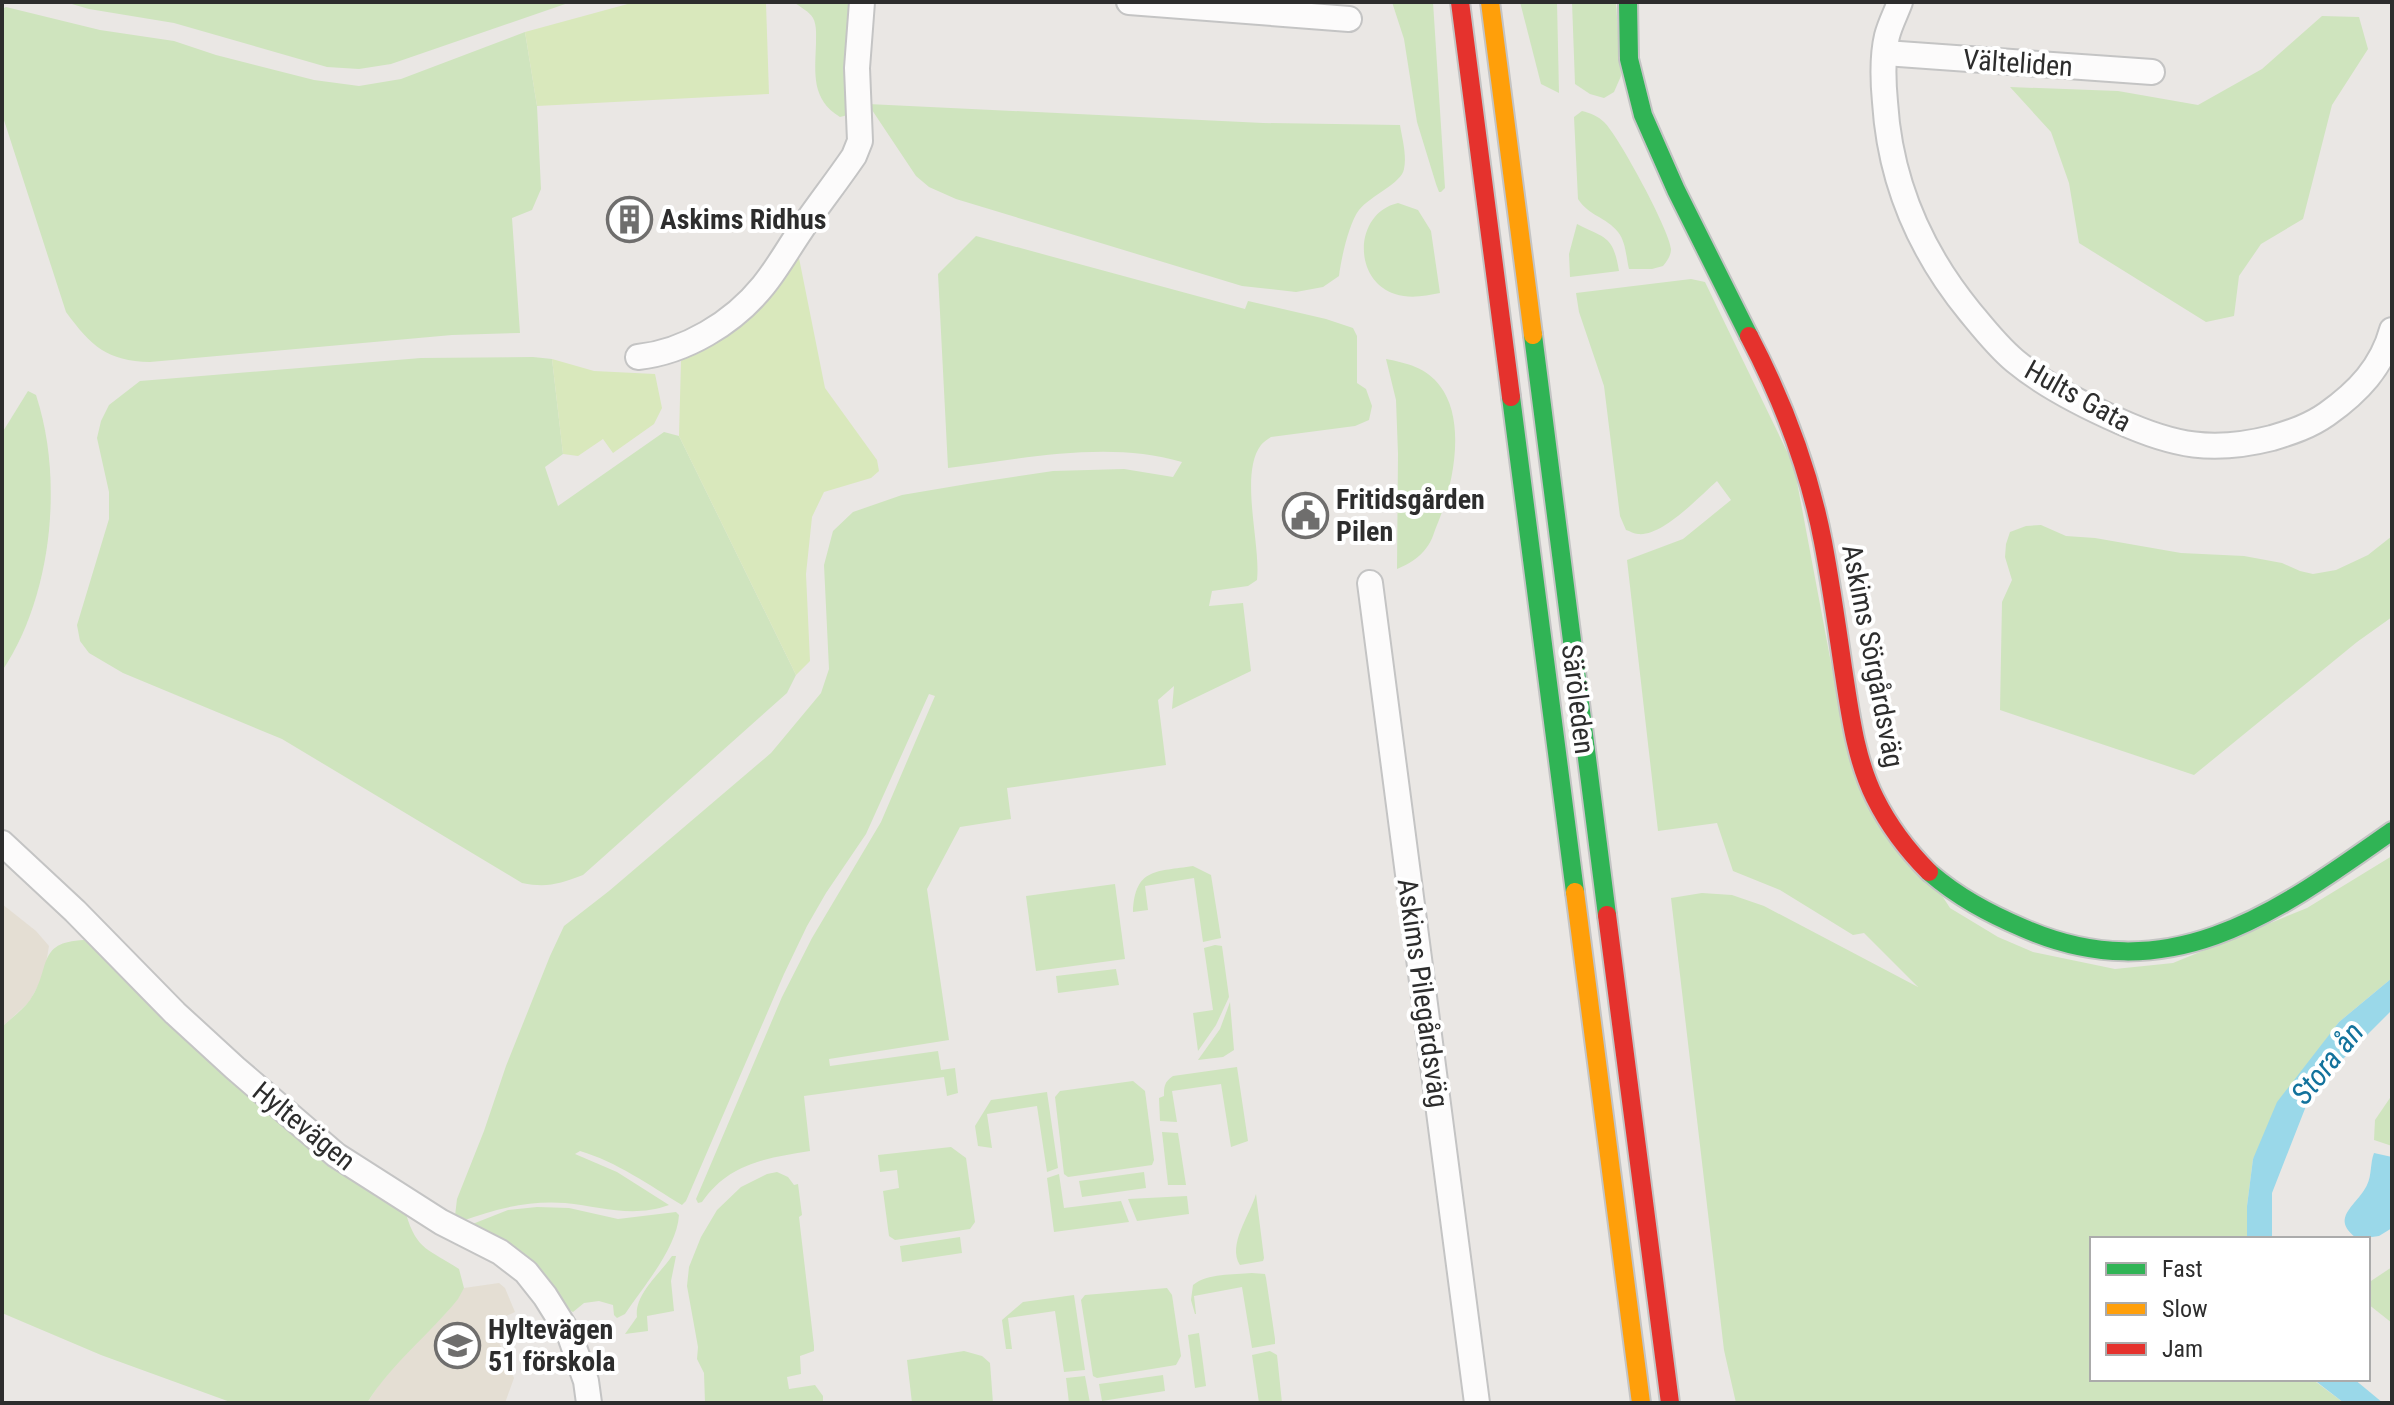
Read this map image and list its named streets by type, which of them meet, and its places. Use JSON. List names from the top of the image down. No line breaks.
{"streets":{"main road":["Askims Sörgårdsväg","Säröleden"],"street":["Välteliden","Hults Gata","Askims Pilegårdsväg","Hyltevägen"]},"crossings":[["Välteliden","Hults Gata"]],"water":["Stora ån"],"places":{"building":["Askims Ridhus"],"public building":["Fritidsgården Pilen"],"school or university":["Hyltevägen 51 förskola"]},"legend":["Fast","Slow","Jam"]}
